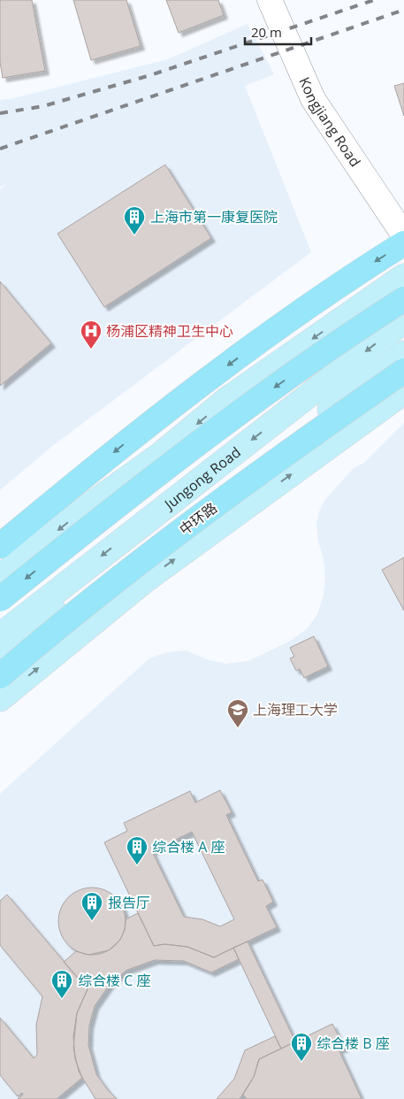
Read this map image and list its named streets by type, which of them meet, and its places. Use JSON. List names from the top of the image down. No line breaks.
{"streets":{"highway":["中环路"],"main road":["Kongjiang Road","Jungong Road"]},"places":{"building":["上海市第一康复医院","综合楼 A 座","报告厅","综合楼 C 座","综合楼 B 座"],"hospital":["杨浦区精神卫生中心"],"school or university":["上海理工大学"]},"scale_bar":"20 m"}
